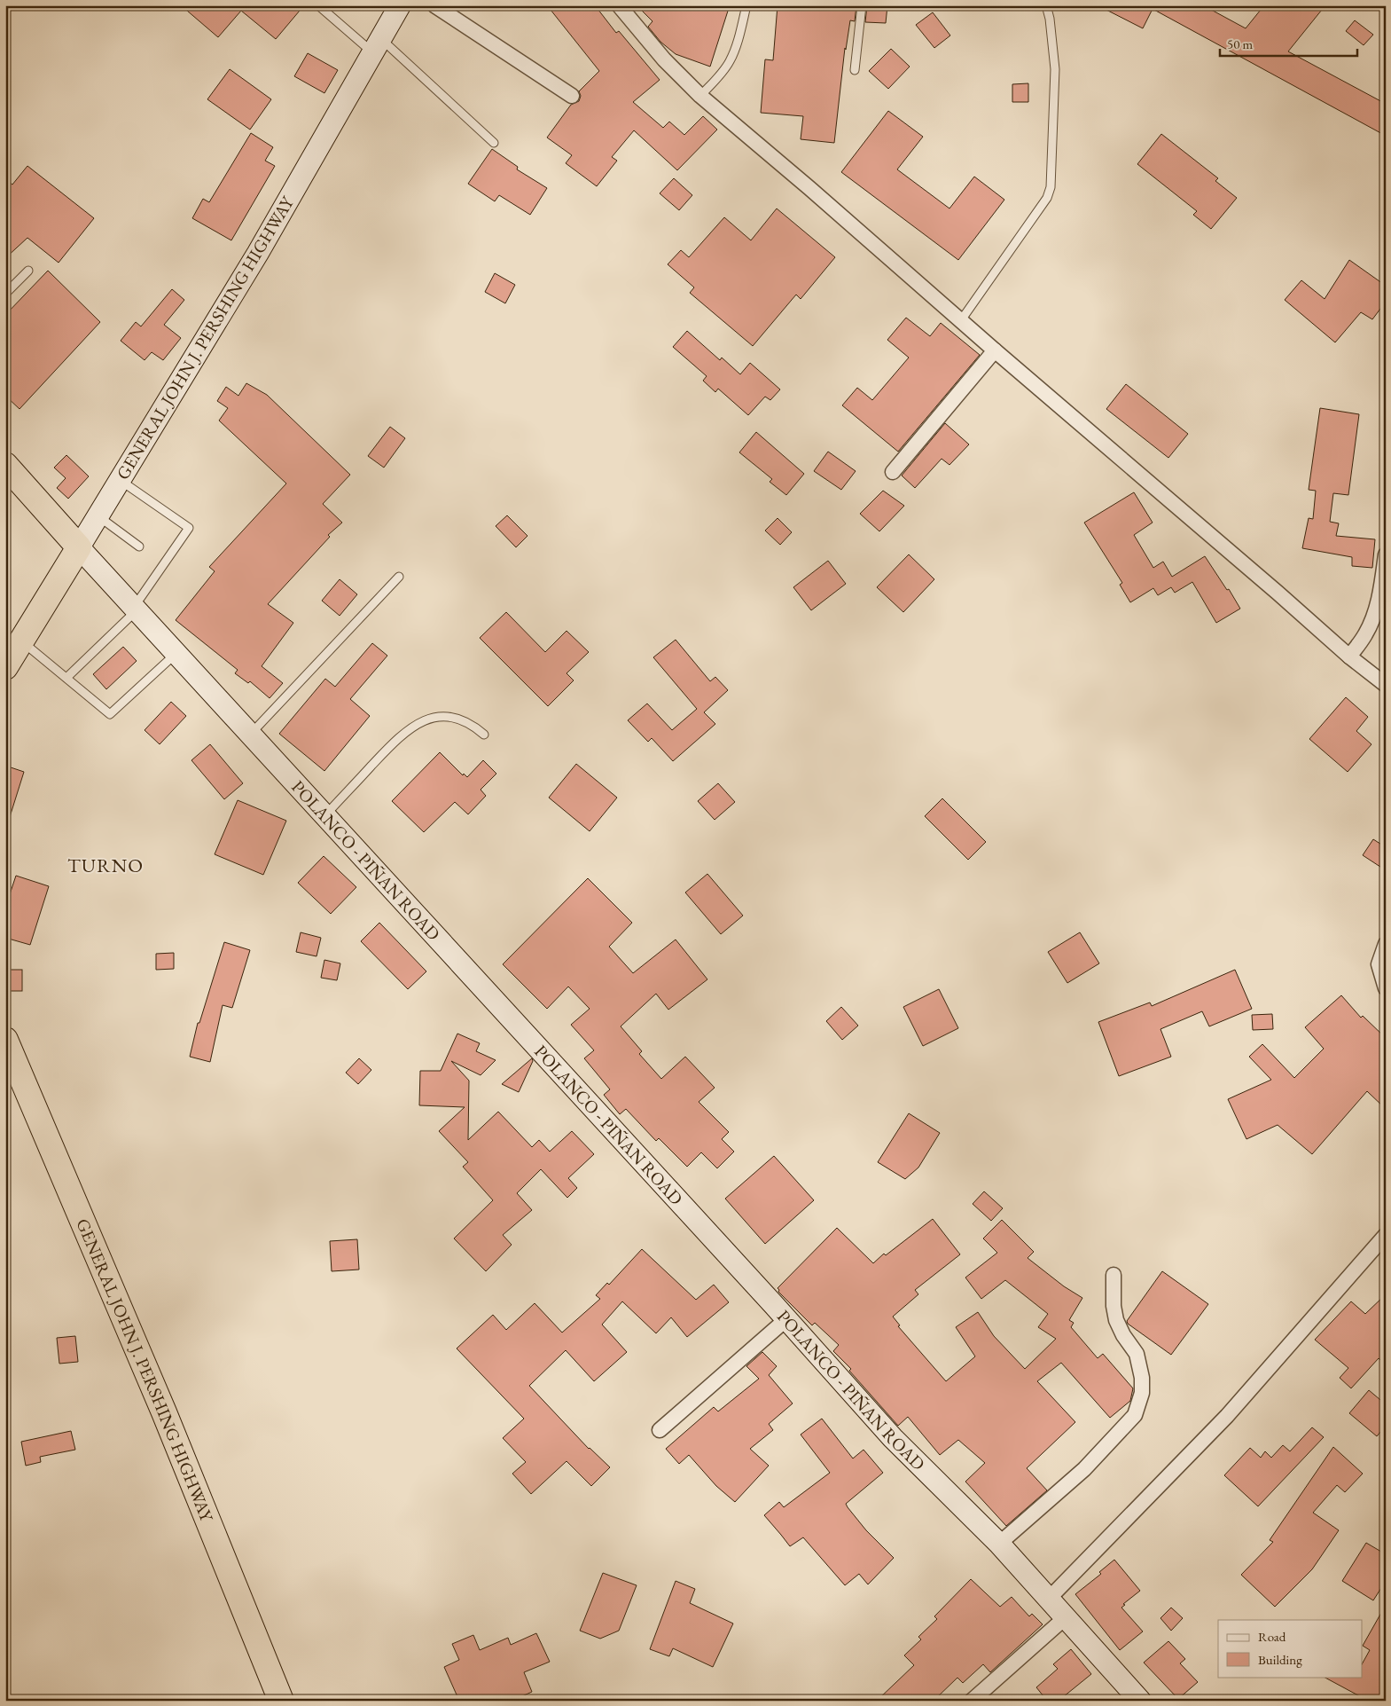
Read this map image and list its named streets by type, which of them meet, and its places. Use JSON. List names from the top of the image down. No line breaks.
{"streets":{"highway":["GENERAL JOHN J. PERSHING HIGHWAY"],"main road":["POLANCO - PIÑAN ROAD"]},"crossings":[["GENERAL JOHN J. PERSHING HIGHWAY","POLANCO - PIÑAN ROAD"]],"districts":["TURNO"],"legend":["Road","Building"],"scale_bar":"50 m"}
